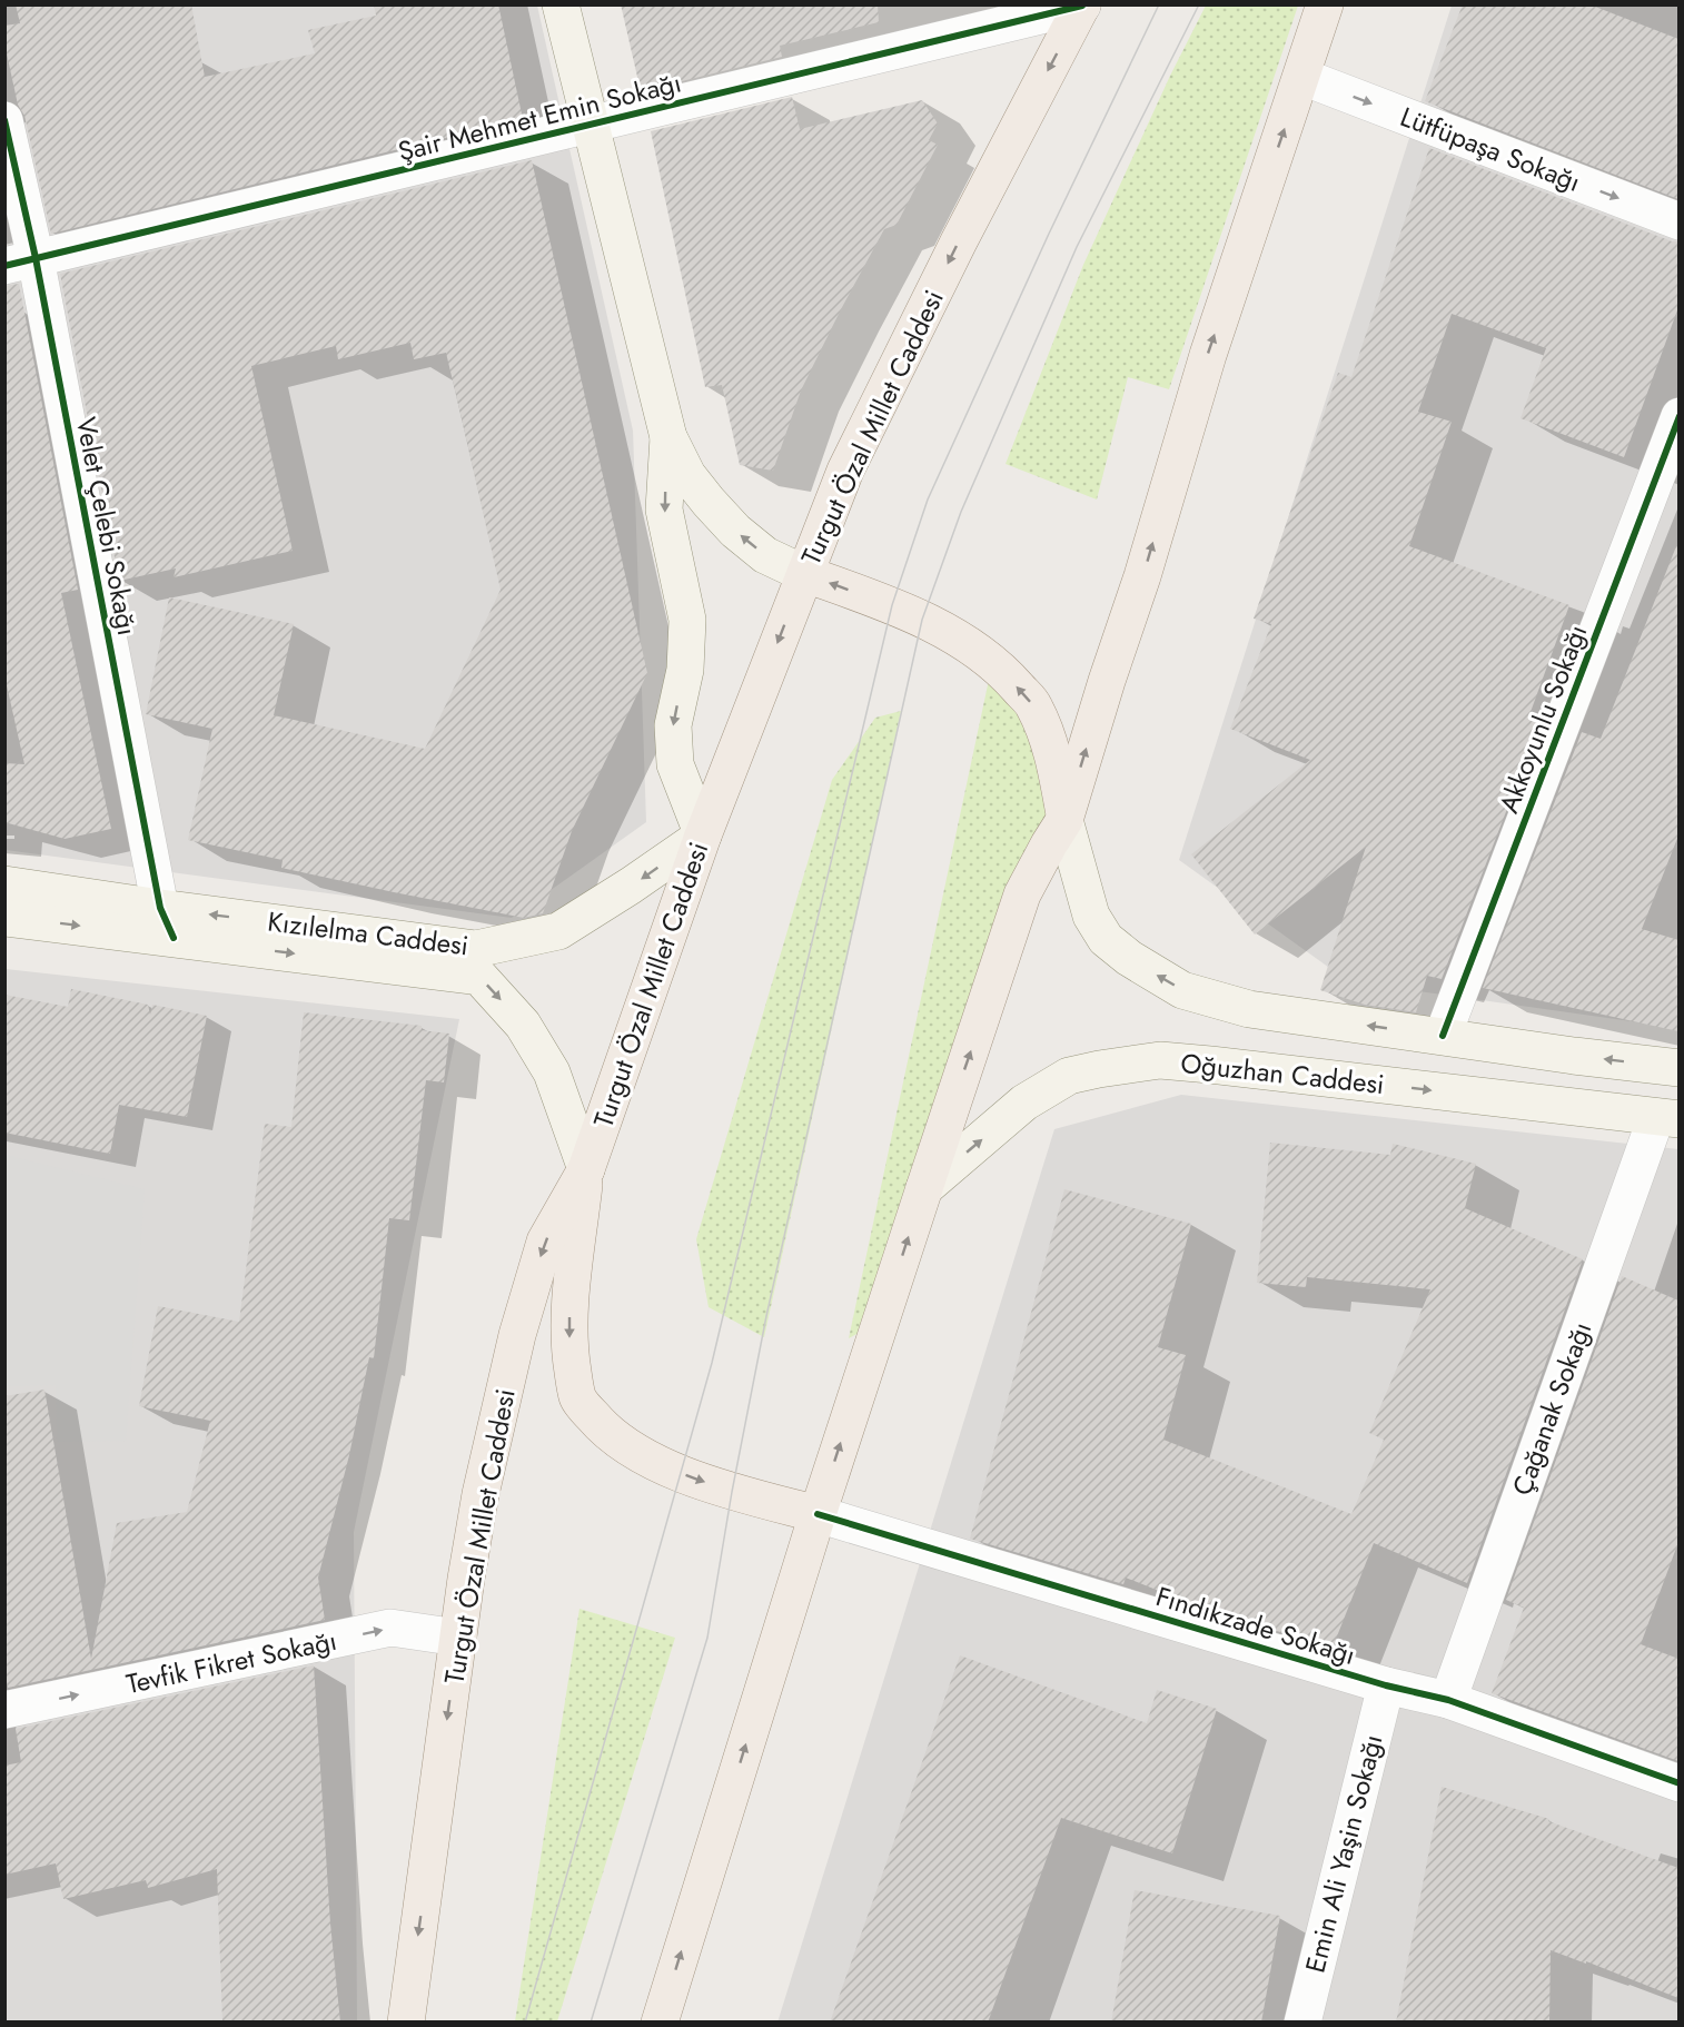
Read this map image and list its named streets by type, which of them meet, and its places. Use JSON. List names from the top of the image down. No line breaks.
{"streets":{"main road":["Turgut Özal Millet Caddesi","Kızılelma Caddesi","Oğuzhan Caddesi"],"street":["Şair Mehmet Emin Sokağı","Lütfüpaşa Sokağı","Velet Çelebi Sokağı","Akkoyunlu Sokağı","Çağanak Sokağı","Fındıkzade Sokağı","Tevfik Fikret Sokağı","Emin Ali Yaşin Sokağı"]},"crossings":[["Şair Mehmet Emin Sokağı","Turgut Özal Millet Caddesi"],["Şair Mehmet Emin Sokağı","Velet Çelebi Sokağı"],["Turgut Özal Millet Caddesi","Kızılelma Caddesi"],["Turgut Özal Millet Caddesi","Tevfik Fikret Sokağı"],["Velet Çelebi Sokağı","Kızılelma Caddesi"],["Oğuzhan Caddesi","Çağanak Sokağı"],["Çağanak Sokağı","Fındıkzade Sokağı"],["Fındıkzade Sokağı","Emin Ali Yaşin Sokağı"]],"one_way":["Lütfüpaşa Sokağı","Oğuzhan Caddesi","Tevfik Fikret Sokağı"]}
